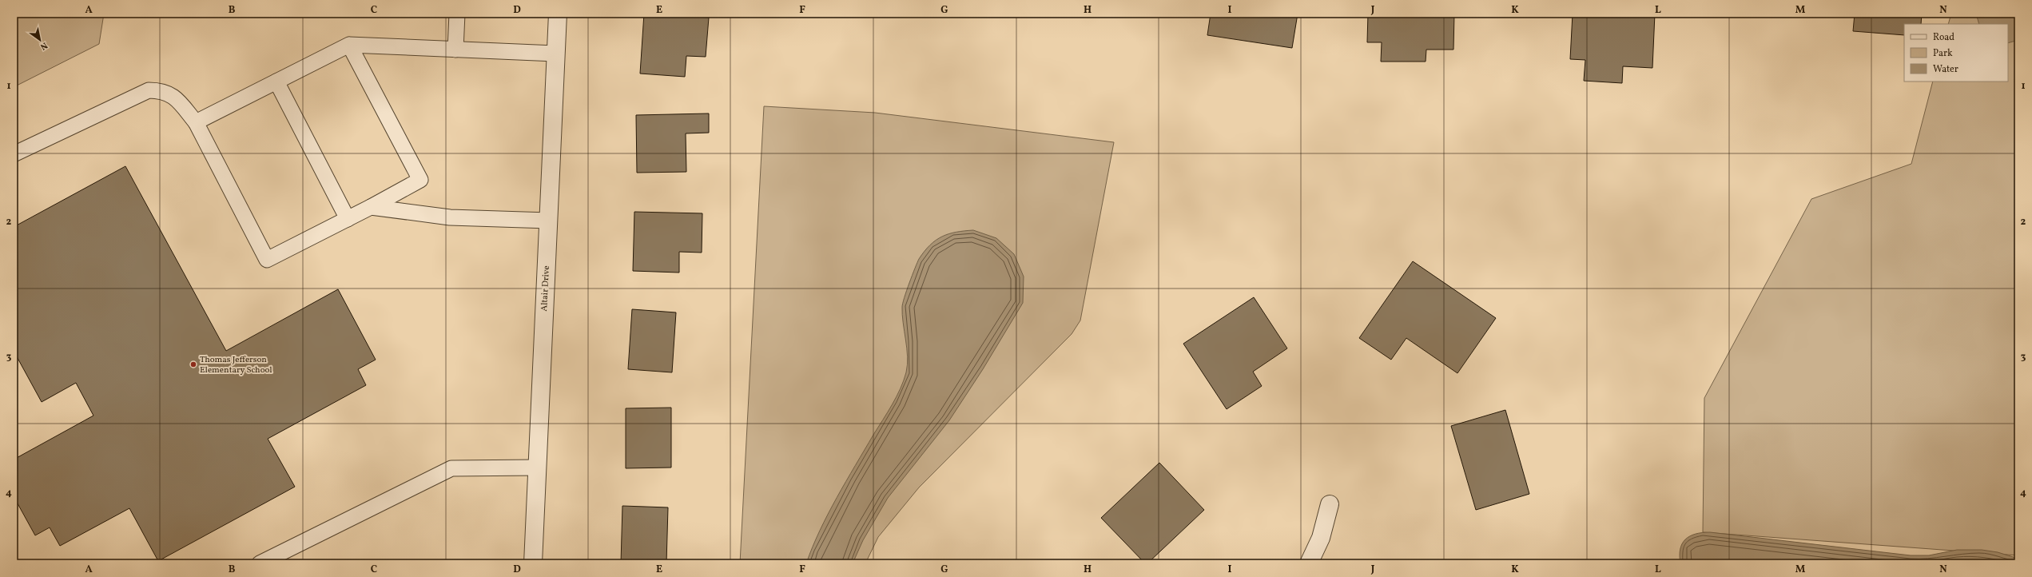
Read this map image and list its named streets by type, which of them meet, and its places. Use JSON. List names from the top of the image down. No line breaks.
{"streets":{"street":["Altair Drive"]},"places":["Thomas Jefferson Elementary School"],"legend":["Road","Park","Water"],"north":"bottom right","grid":{"columns":["A","B","C","D","E","F","G","H","I","J","K","L","M","N"],"rows":["1","2","3","4"]}}
